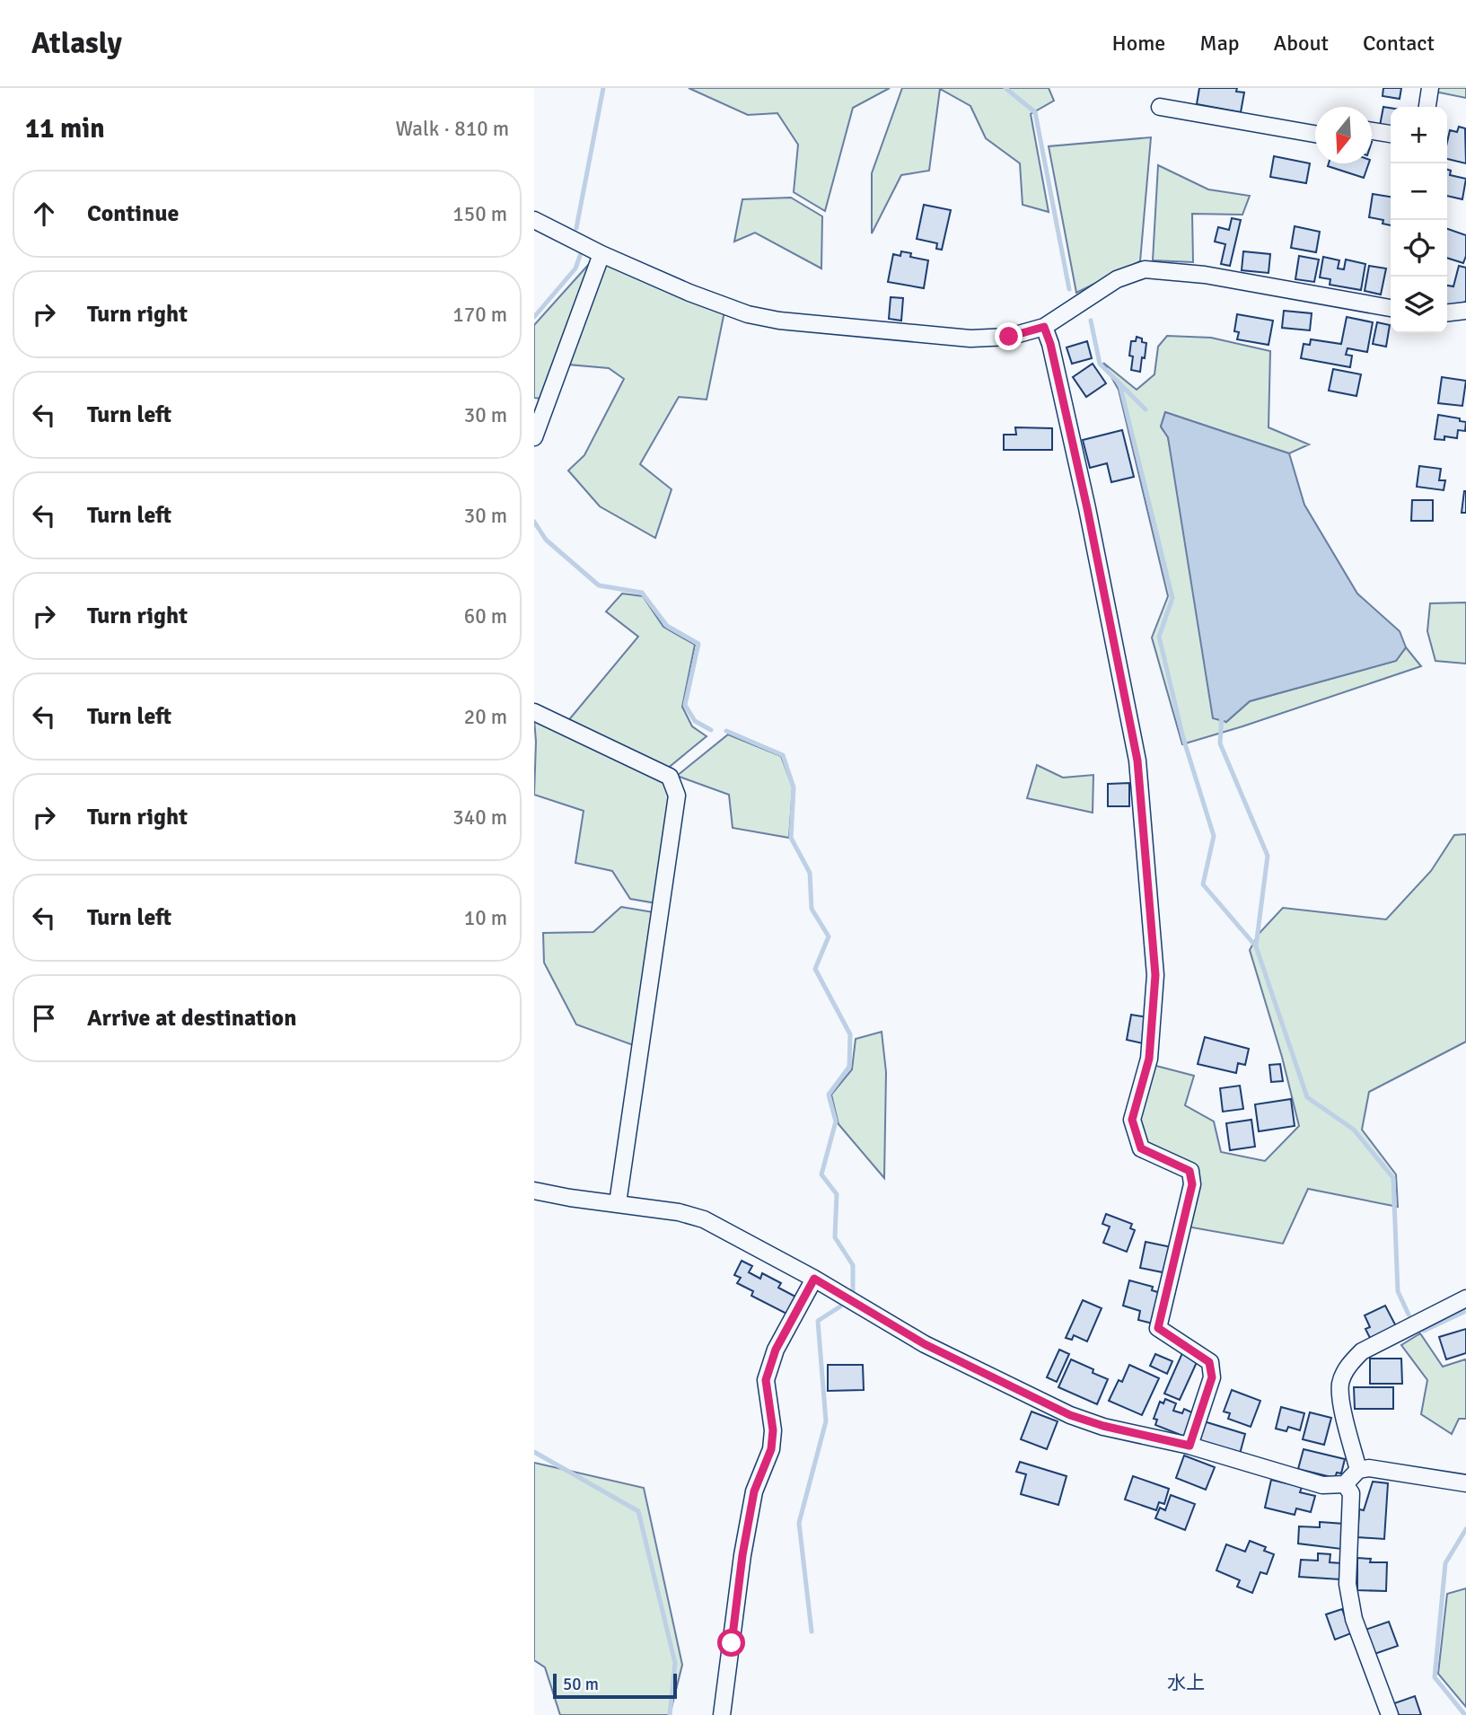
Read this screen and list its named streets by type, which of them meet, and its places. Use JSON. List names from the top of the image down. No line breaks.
{"districts":["水上"],"scale_bar":"50 m","north":"bottom","page":{"header":"Atlasly","nav":["Home","Map","About","Contact"],"heading":["11 min","Walk · 810 m"],"map_buttons":["+","−"],"list":[["Continue","150 m"],["Turn right","170 m"],["Turn left","30 m"],["Turn left","30 m"],["Turn right","60 m"],["Turn left","20 m"],["Turn right","340 m"],["Turn left","10 m"],"Arrive at destination"],"scale":"50 m"}}
